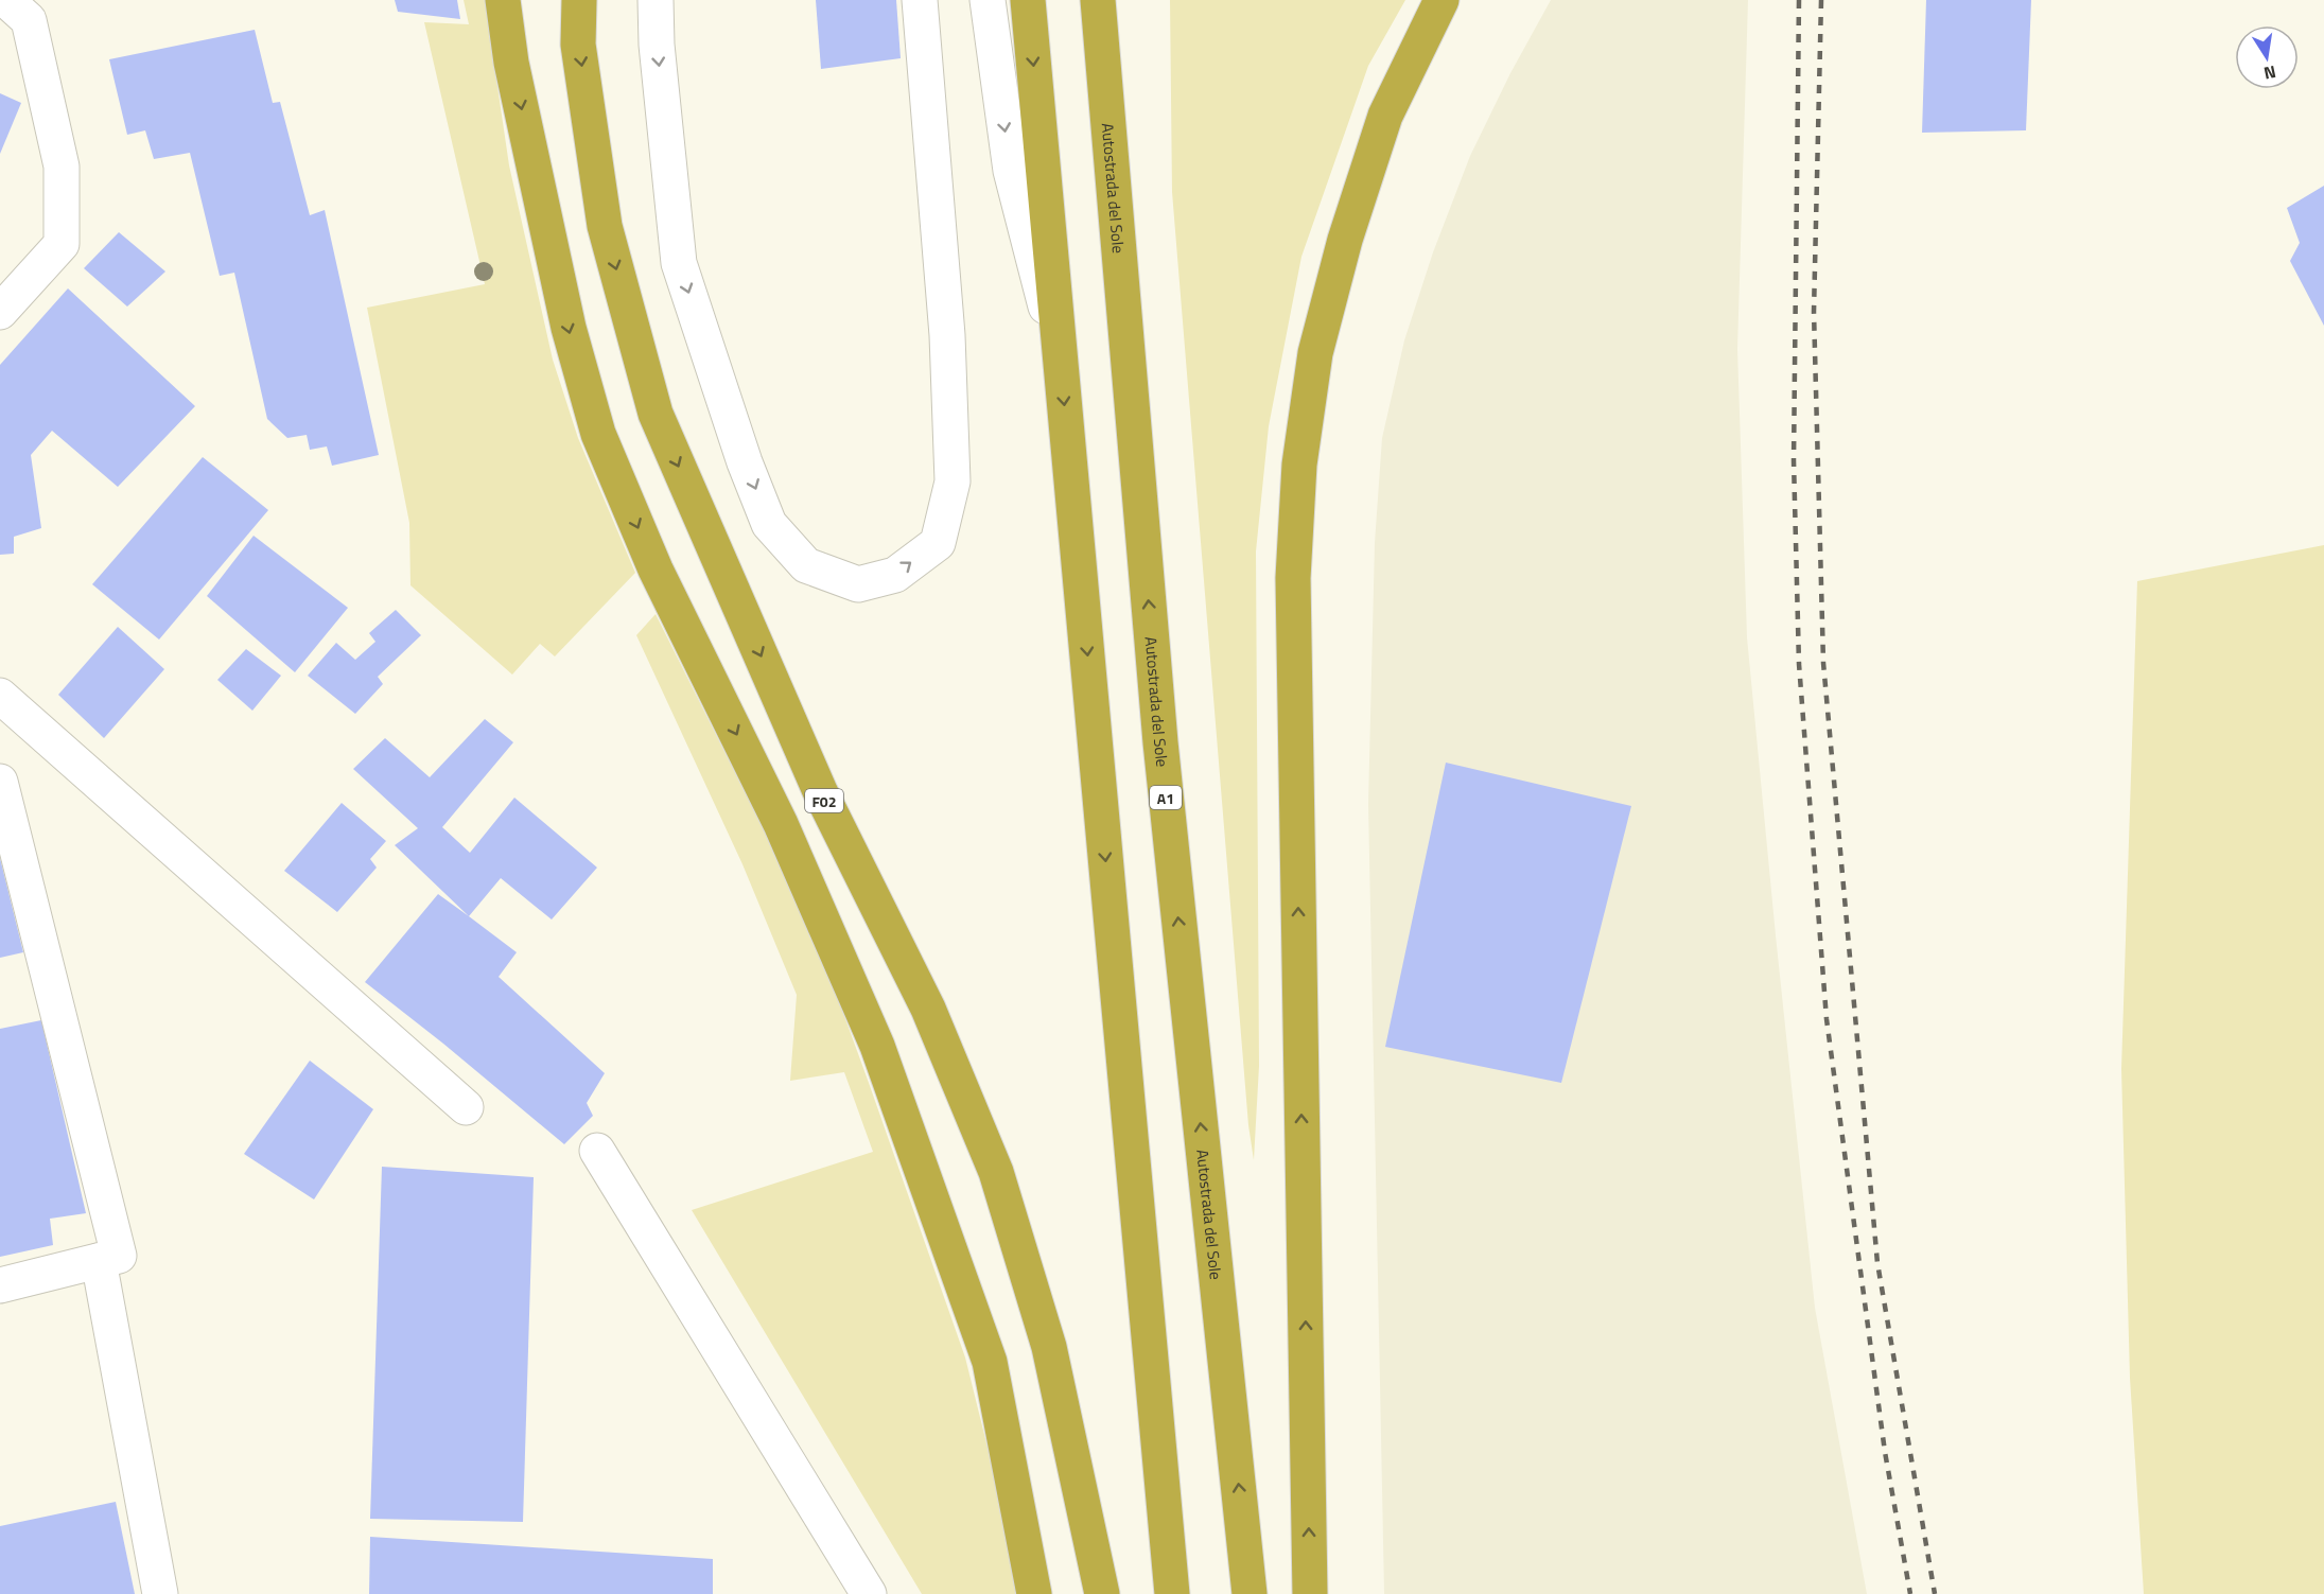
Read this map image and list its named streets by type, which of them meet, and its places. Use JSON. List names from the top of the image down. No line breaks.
{"streets":{"highway":["Autostrada del Sole","A1","F02"]},"north":"bottom"}
